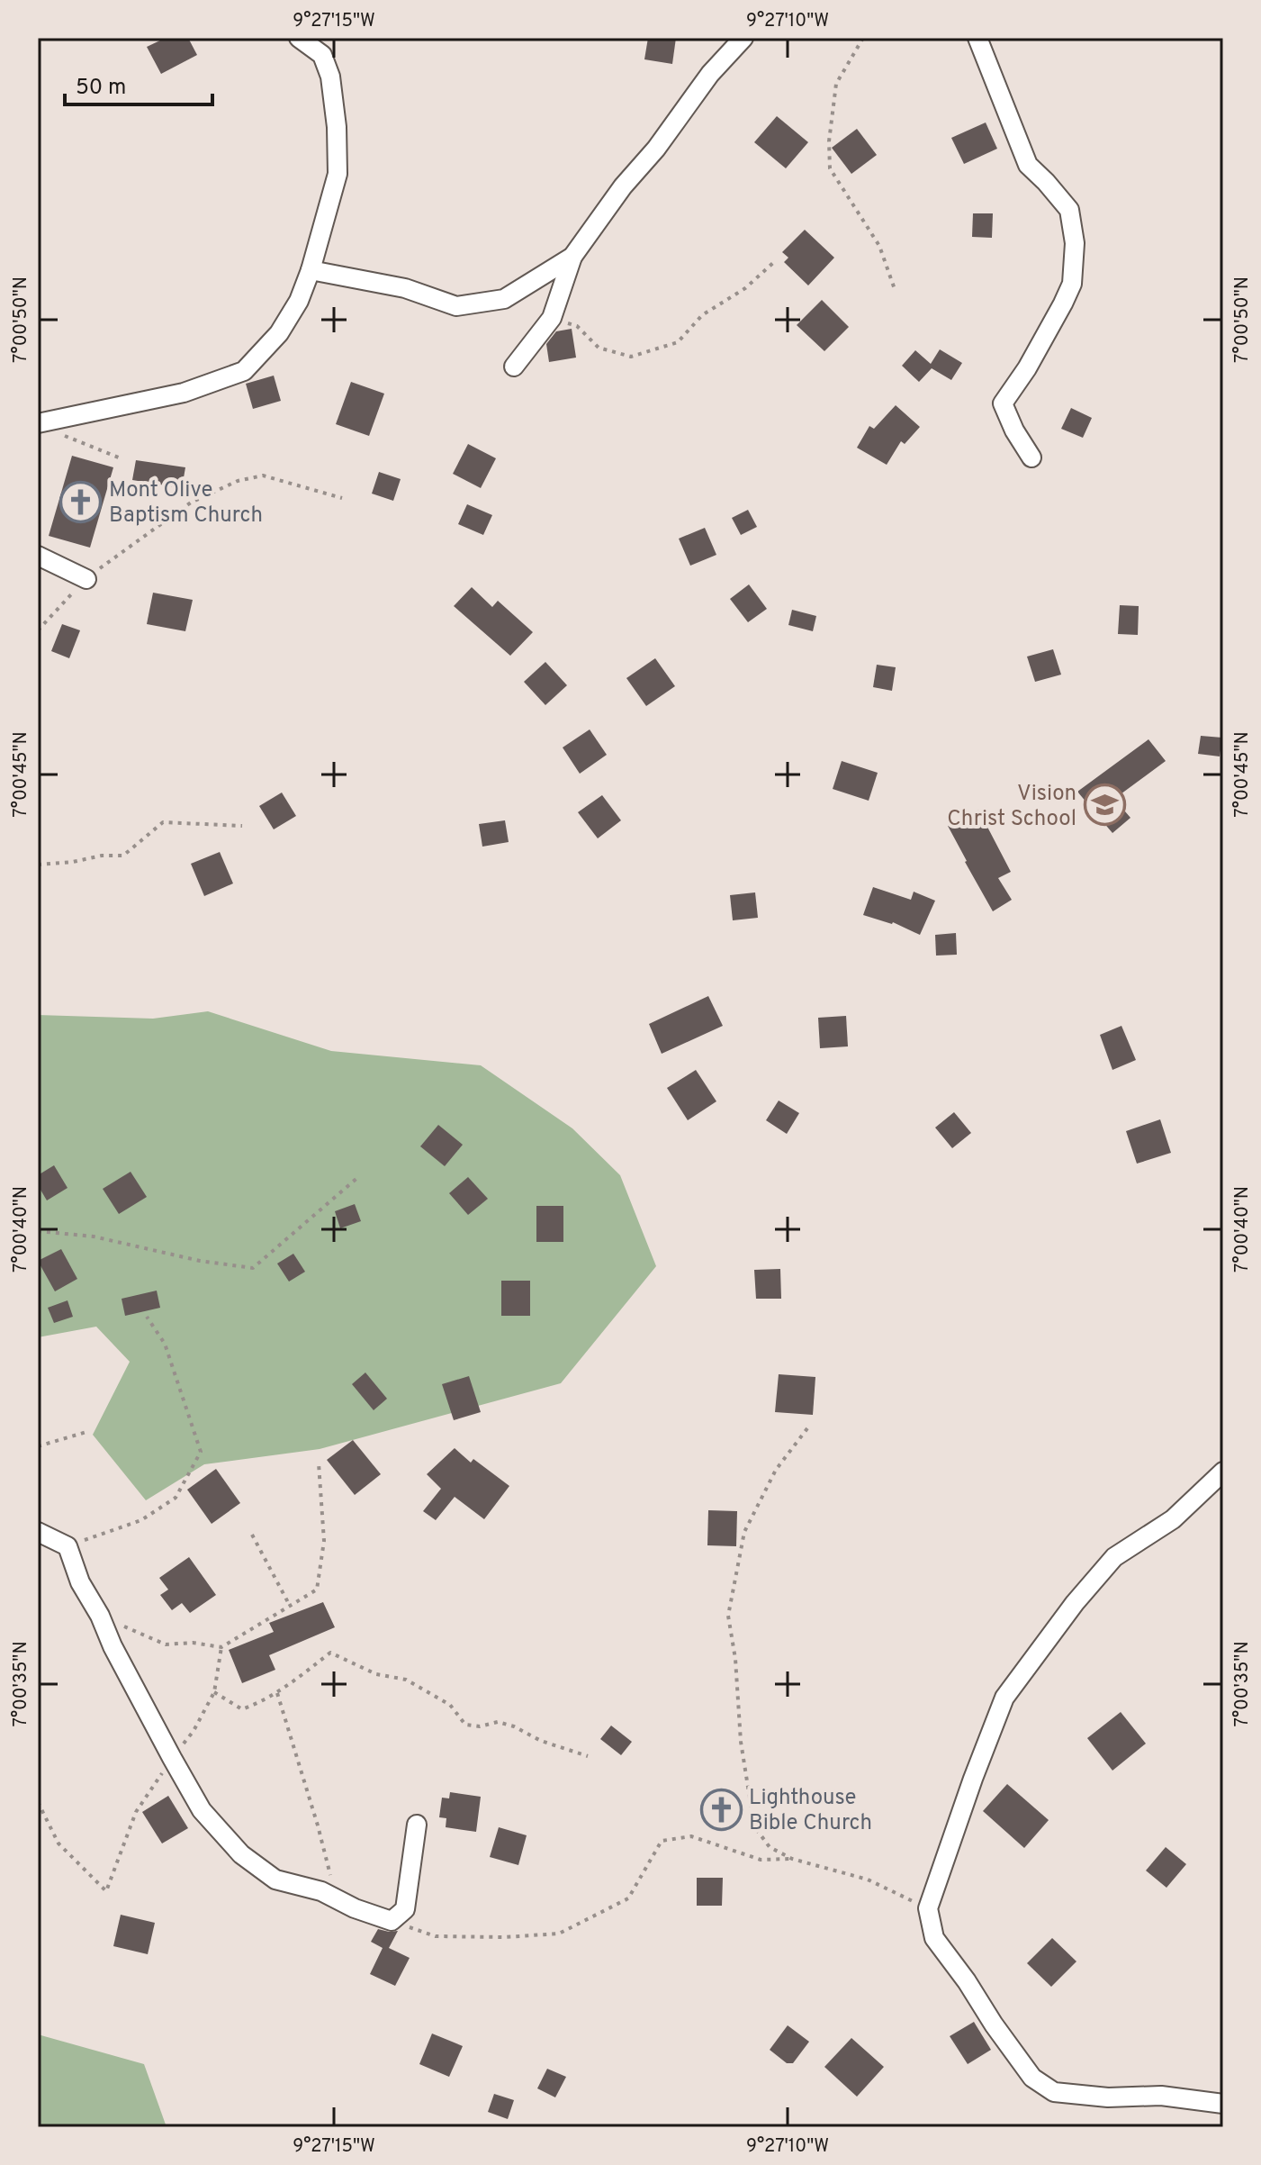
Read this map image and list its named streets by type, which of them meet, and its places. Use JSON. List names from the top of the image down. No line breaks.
{"places":{"church":["Mont Olive Baptism Church","Lighthouse Bible Church"],"school or university":["Vision Christ School"]},"scale_bar":"50 m","coordinates":["9°27'15\"W","9°27'10\"W","7°00'50\"N","7°00'45\"N","7°00'40\"N","7°00'35\"N"]}
